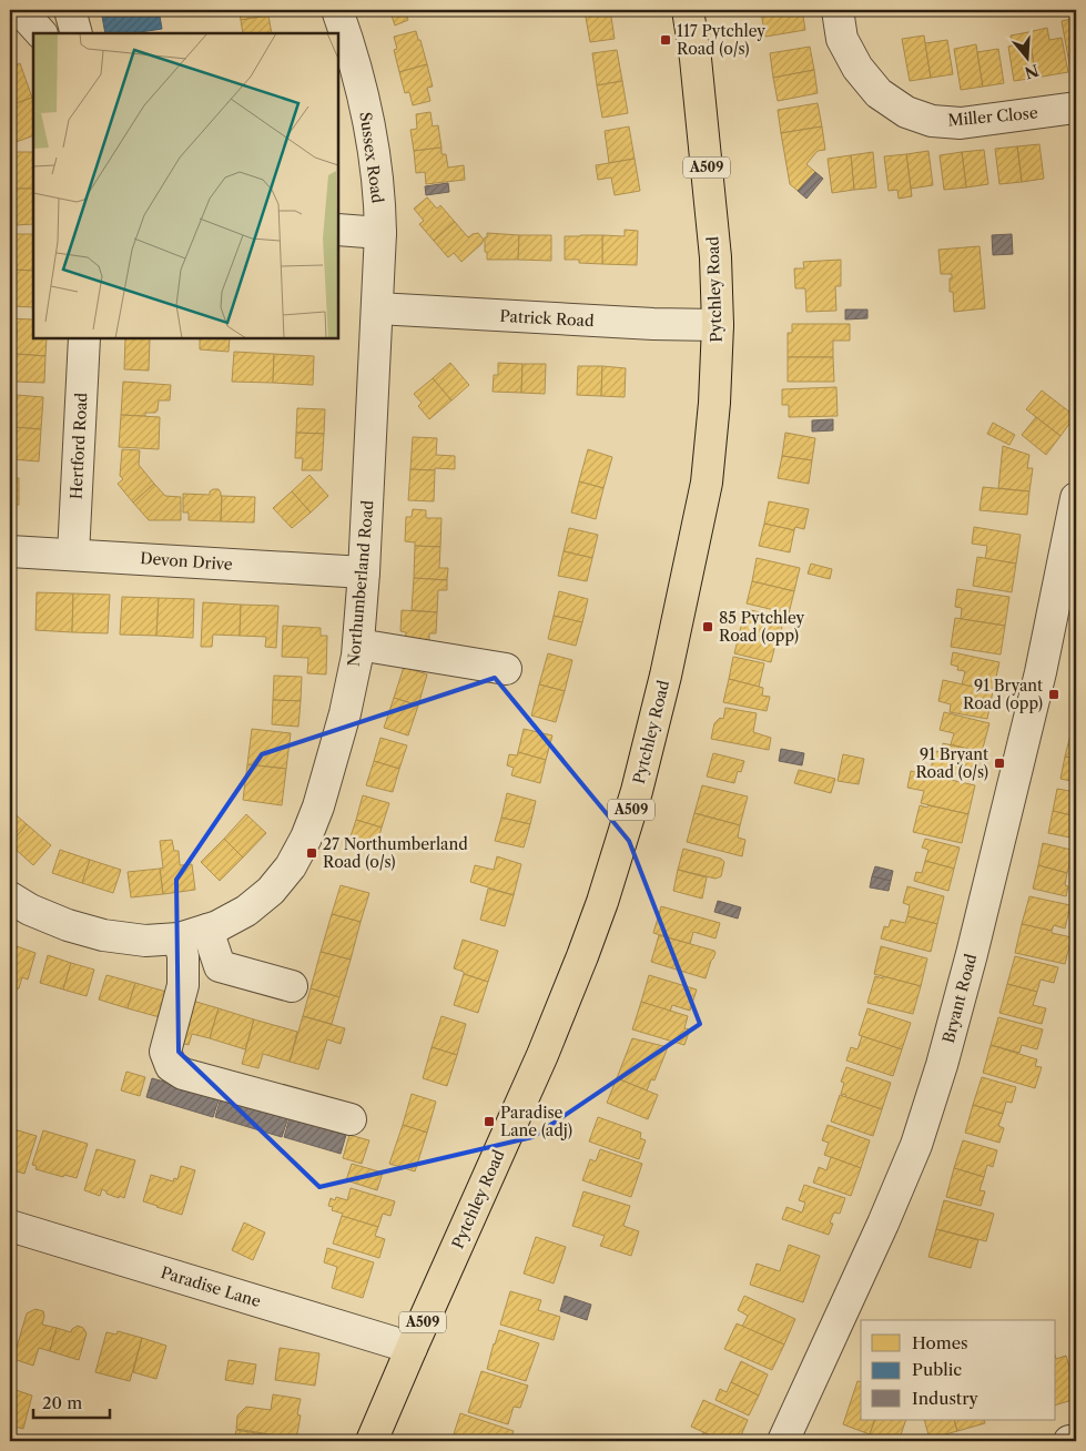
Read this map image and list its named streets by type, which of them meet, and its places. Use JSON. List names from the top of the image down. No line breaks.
{"streets":{"main road":["A509","Pytchley Road"],"street":["Miller Close","Sussex Road","Patrick Road","Hertford Road","Devon Drive","Northumberland Road","Bryant Road","Paradise Lane"]},"crossings":[["Sussex Road","Patrick Road"],["Sussex Road","Northumberland Road"],["Pytchley Road","Patrick Road"],["Pytchley Road","Paradise Lane"],["Patrick Road","Northumberland Road"],["Hertford Road","Devon Drive"],["Devon Drive","Northumberland Road"]],"places":{"transit":["117 Pytchley Road (o/s)","85 Pytchley Road (opp)","91 Bryant Road (opp)","91 Bryant Road (o/s)","27 Northumberland Road (o/s)","Paradise Lane (adj)"]},"legend":["Homes","Public","Industry"],"scale_bar":"20 m","north":"bottom"}
